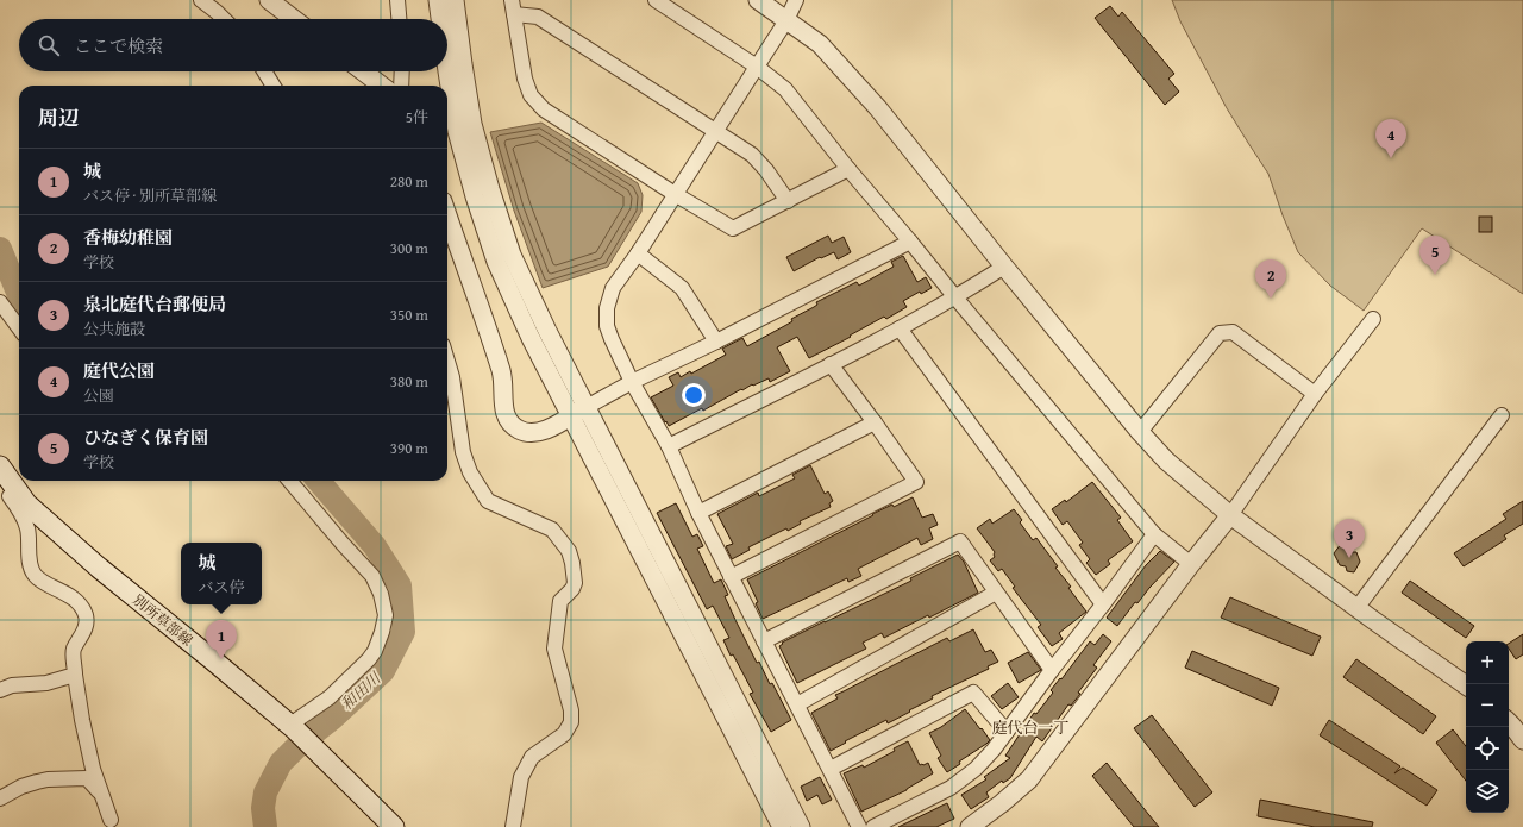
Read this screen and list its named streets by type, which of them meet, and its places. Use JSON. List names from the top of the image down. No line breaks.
{"streets":{"main road":["別所草部線"]},"districts":["庭代台一丁"],"water":["和田川"],"page":{"search":"ここで検索","heading":["周辺","5件"],"pins":["4","5","2","3","1"],"list":[{"mark":"1","name":"城","note":"バス停 · 別所草部線","value":"280 m"},{"mark":"2","name":"香梅幼稚園","note":"学校","value":"300 m"},{"mark":"3","name":"泉北庭代台郵便局","note":"公共施設","value":"350 m"},{"mark":"4","name":"庭代公園","note":"公園","value":"380 m"},{"mark":"5","name":"ひなぎく保育園","note":"学校","value":"390 m"}],"popup":["城","バス停"],"map_buttons":["+","−"]}}
